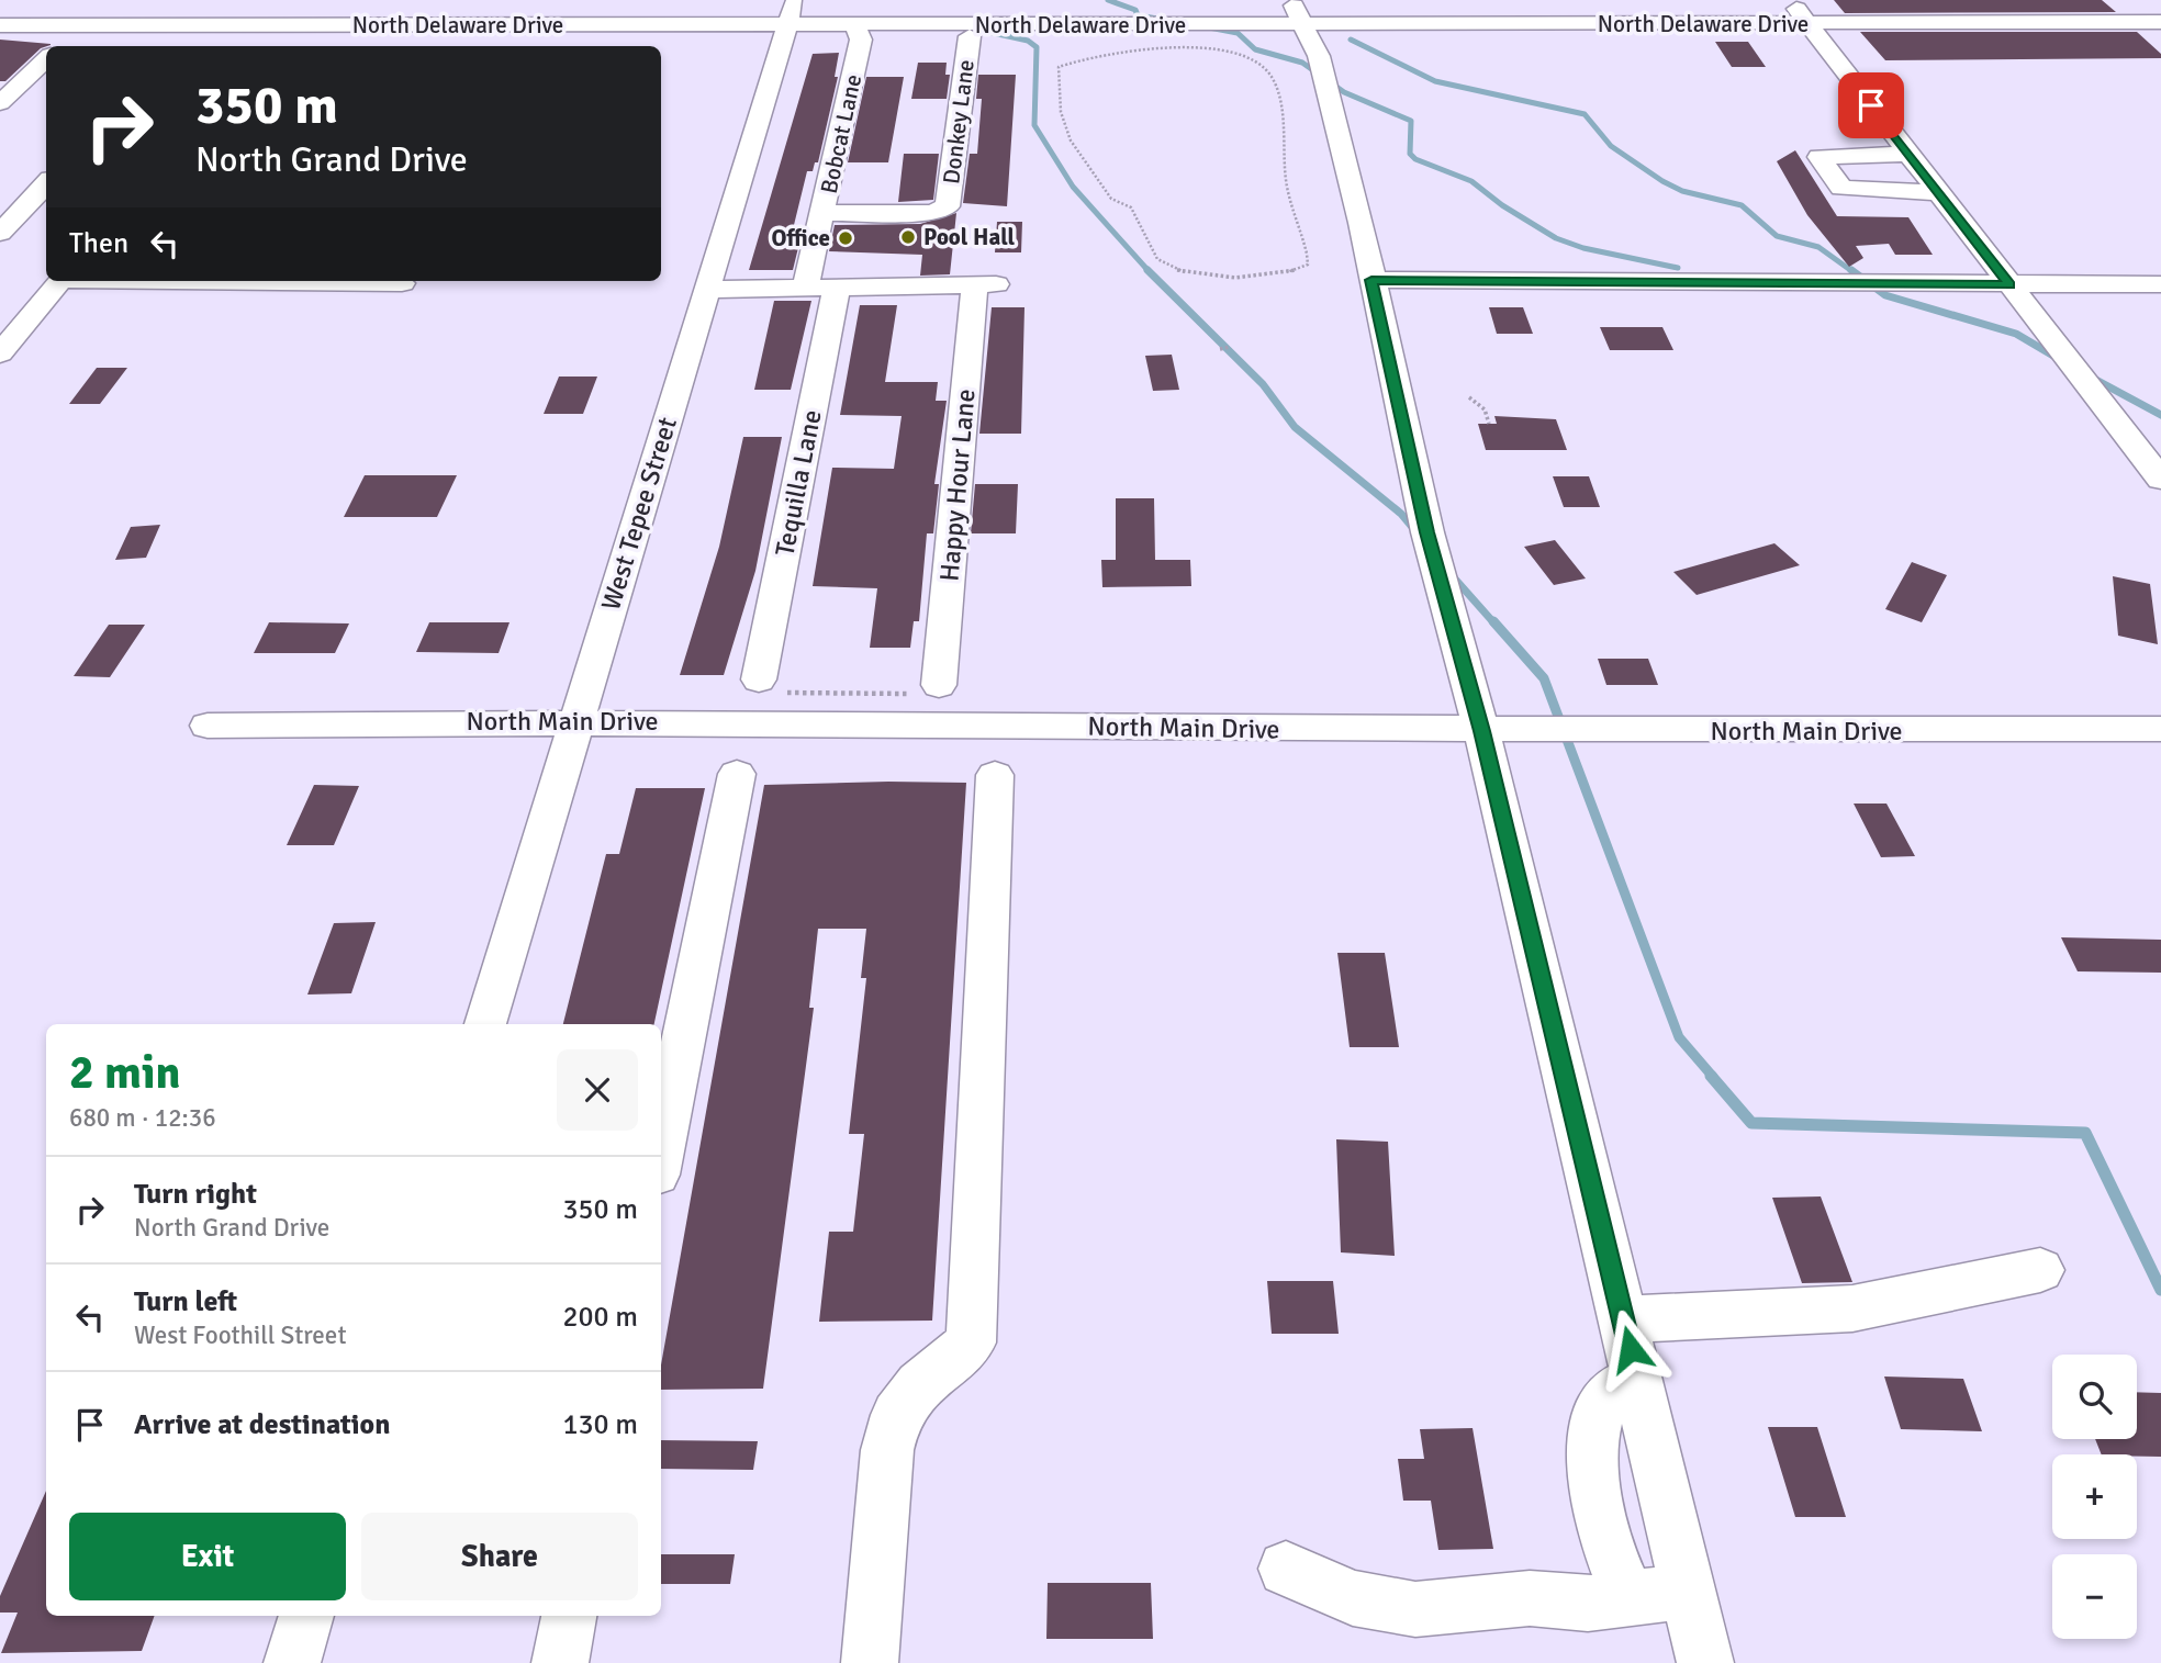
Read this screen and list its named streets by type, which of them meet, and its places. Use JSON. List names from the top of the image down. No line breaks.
{"streets":{"street":["North Delaware Drive","Donkey Lane","Bobcat Lane","Tequilla Lane","Happy Hour Lane","West Tepee Street","North Main Drive"]},"crossings":[["North Delaware Drive","Bobcat Lane"],["North Delaware Drive","West Tepee Street"],["Donkey Lane","Bobcat Lane"],["Tequilla Lane","Happy Hour Lane"],["West Tepee Street","North Main Drive"]],"places":["Pool Hall","Office"],"page":{"turn":["350 m","North Grand Drive"],"then":"Then","heading":["2 min","680 m · 12:36"],"list":[{"name":"Turn right","note":"North Grand Drive","value":"350 m"},{"name":"Turn left","note":"West Foothill Street","value":"200 m"},{"name":"Arrive at destination","value":"130 m"}],"map_buttons":["+","−"],"buttons":["Exit","Share"]}}
